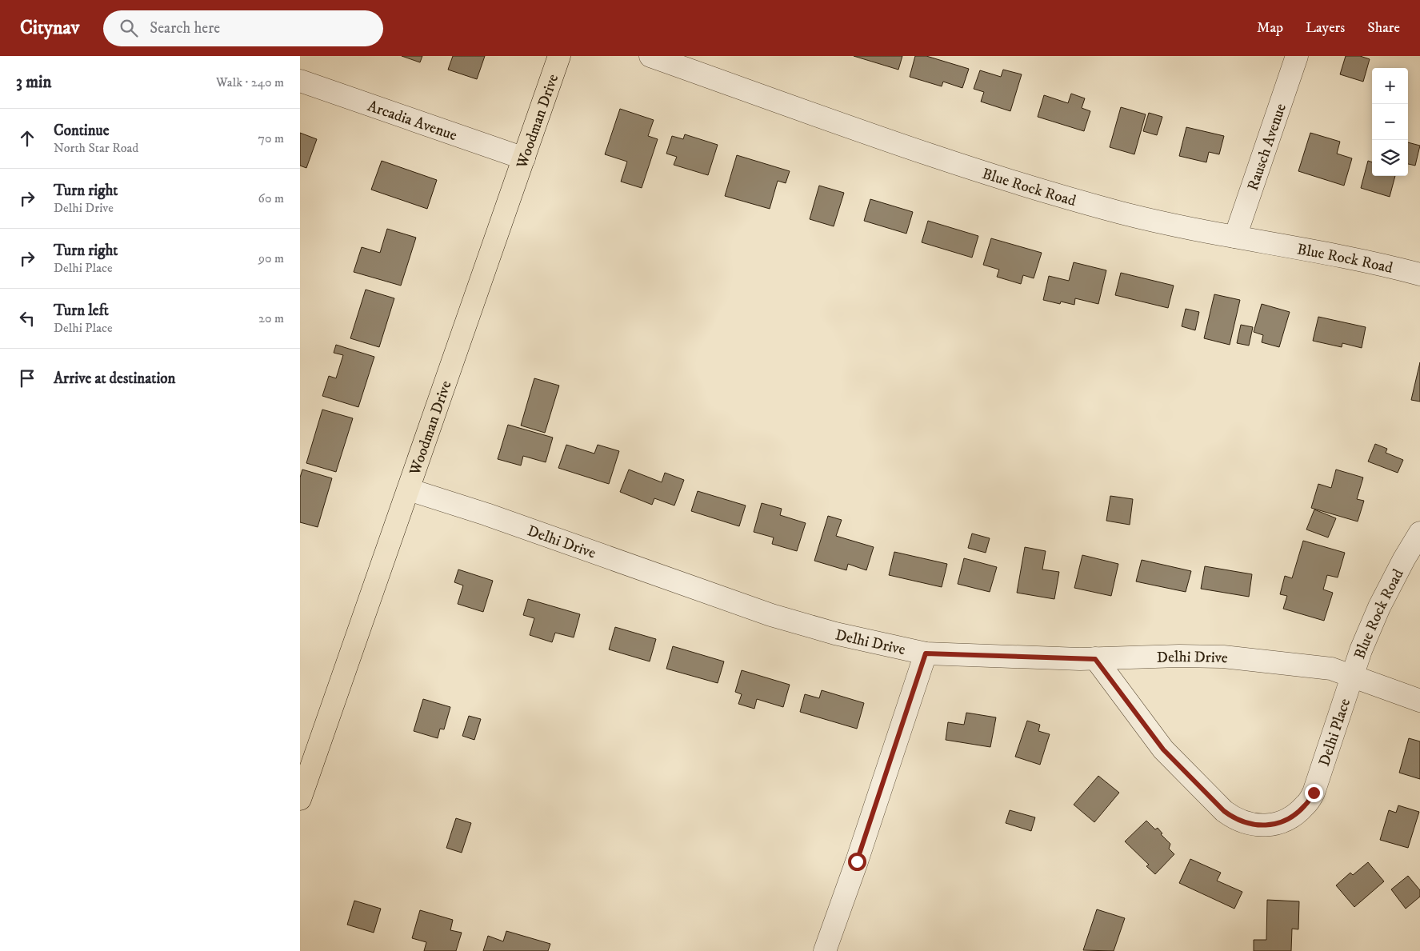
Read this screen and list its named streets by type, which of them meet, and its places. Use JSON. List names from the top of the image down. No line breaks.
{"streets":{"main road":["Woodman Drive"],"street":["Arcadia Avenue","Rausch Avenue","Blue Rock Road","Delhi Drive","Delhi Place"]},"crossings":[["Arcadia Avenue","Woodman Drive"],["Woodman Drive","Delhi Drive"],["Rausch Avenue","Blue Rock Road"],["Blue Rock Road","Delhi Drive"],["Blue Rock Road","Delhi Place"],["Delhi Drive","Delhi Place"]],"page":{"header":"Citynav","search":"Search here","nav":["Map","Layers","Share"],"heading":["3 min","Walk · 240 m"],"map_buttons":["+","−"],"list":[["Continue","North Star Road","70 m"],["Turn right","Delhi Drive","60 m"],["Turn right","Delhi Place","90 m"],["Turn left","Delhi Place","20 m"],"Arrive at destination"]}}
